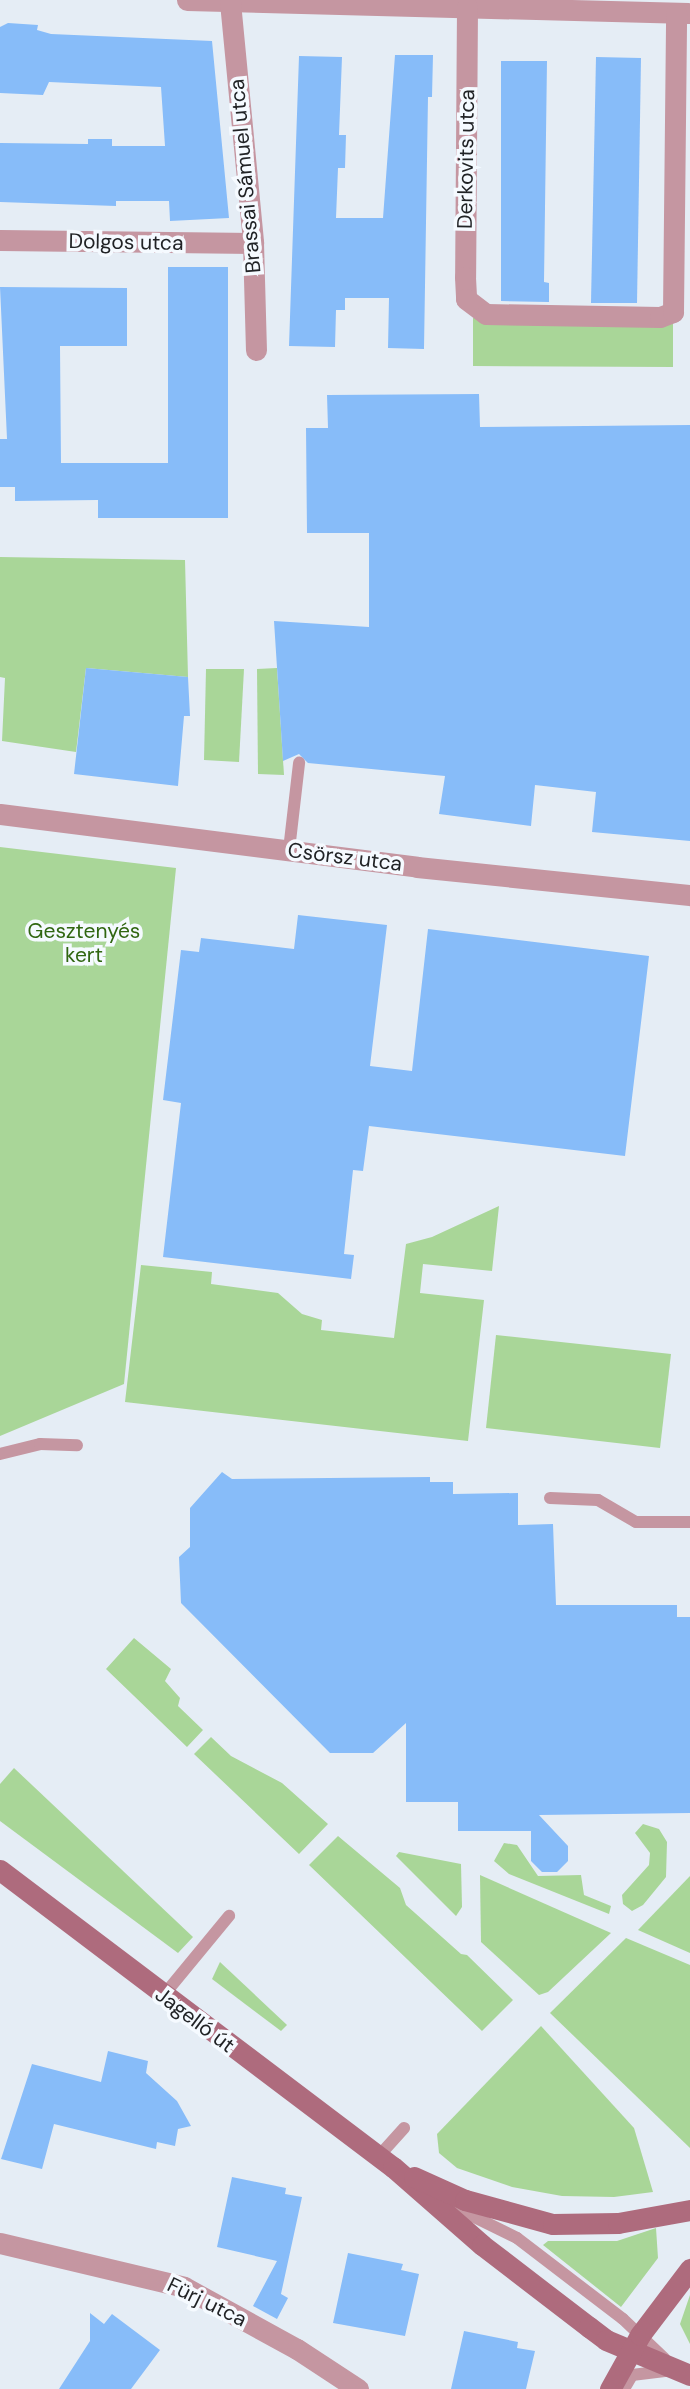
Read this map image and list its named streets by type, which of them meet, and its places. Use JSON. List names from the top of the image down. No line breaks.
{"streets":{"street":["Derkovits utca","Brassai Sámuel utca","Dolgos utca","Csörsz utca","Jagelló út","Fürj utca"]},"crossings":[["Brassai Sámuel utca","Dolgos utca"]],"parks":["Gesztenyés kert"]}
